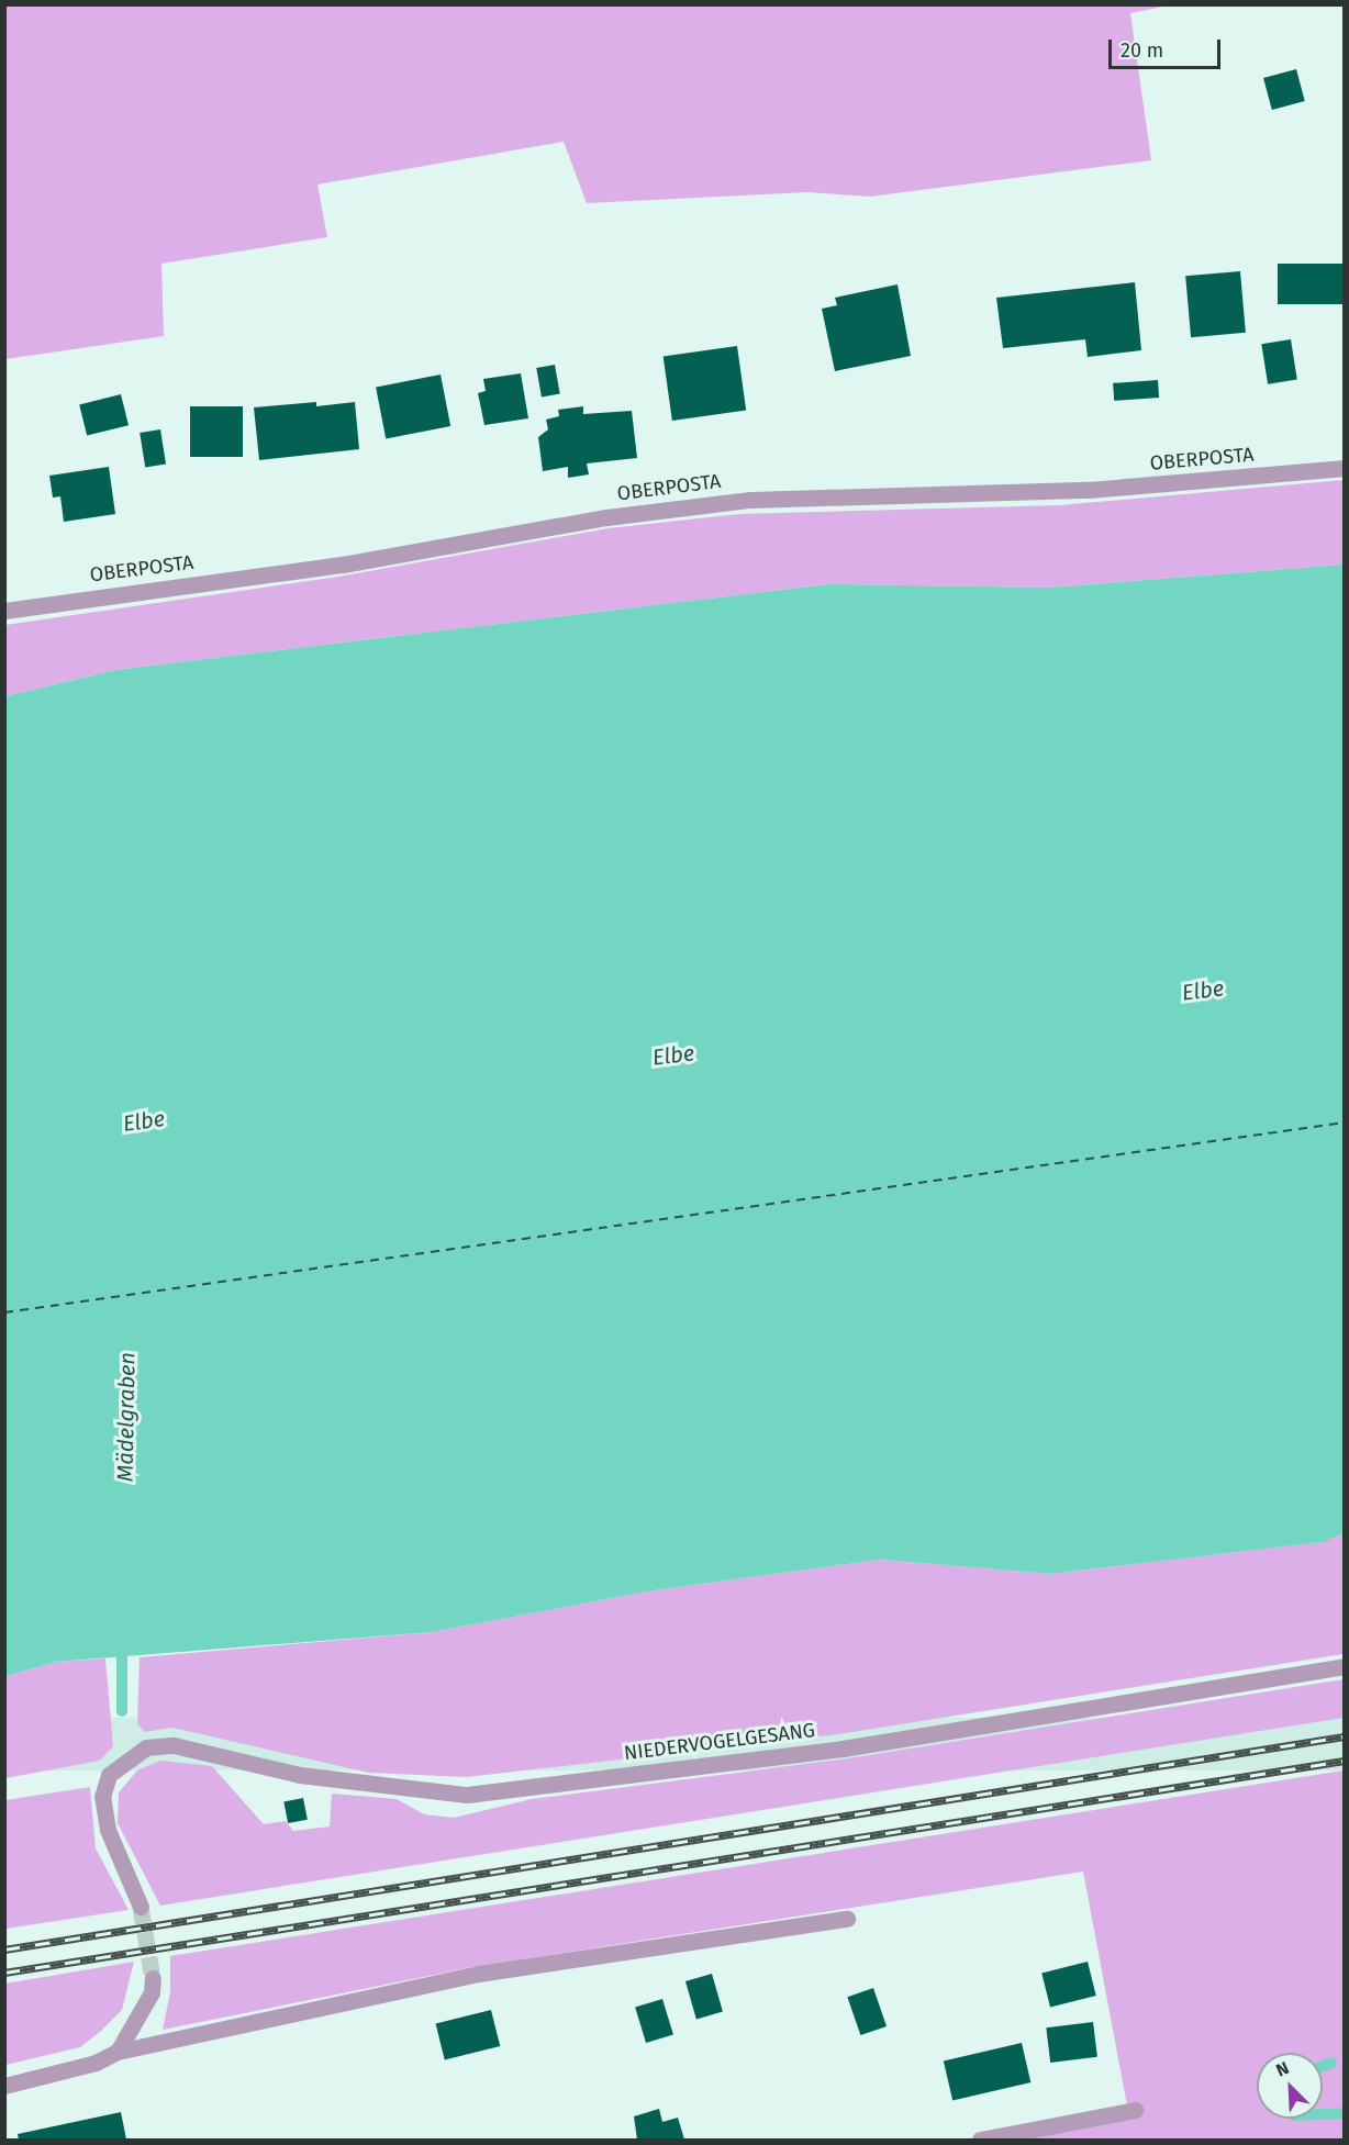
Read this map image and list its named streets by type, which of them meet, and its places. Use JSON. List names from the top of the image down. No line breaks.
{"streets":{"street":["OBERPOSTA","NIEDERVOGELGESANG"]},"water":["Elbe","Mädelgraben"],"scale_bar":"20 m","north":"top left"}
